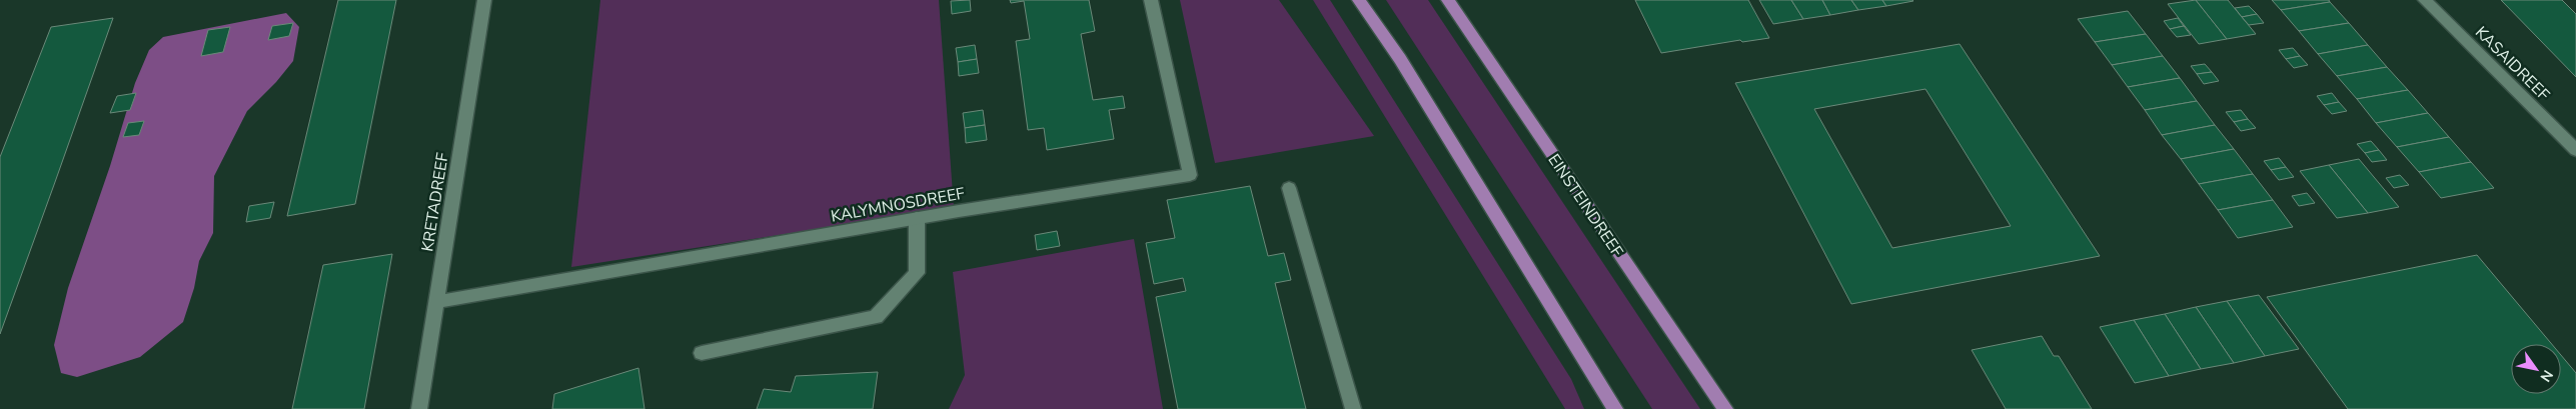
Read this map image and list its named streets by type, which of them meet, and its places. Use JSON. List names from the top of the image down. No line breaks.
{"streets":{"main road":["EINSTEINDREEF"],"street":["KASAIDREEF","KRETADREEF","KALYMNOSDREEF"]},"crossings":[["KRETADREEF","KALYMNOSDREEF"]],"north":"bottom right"}
